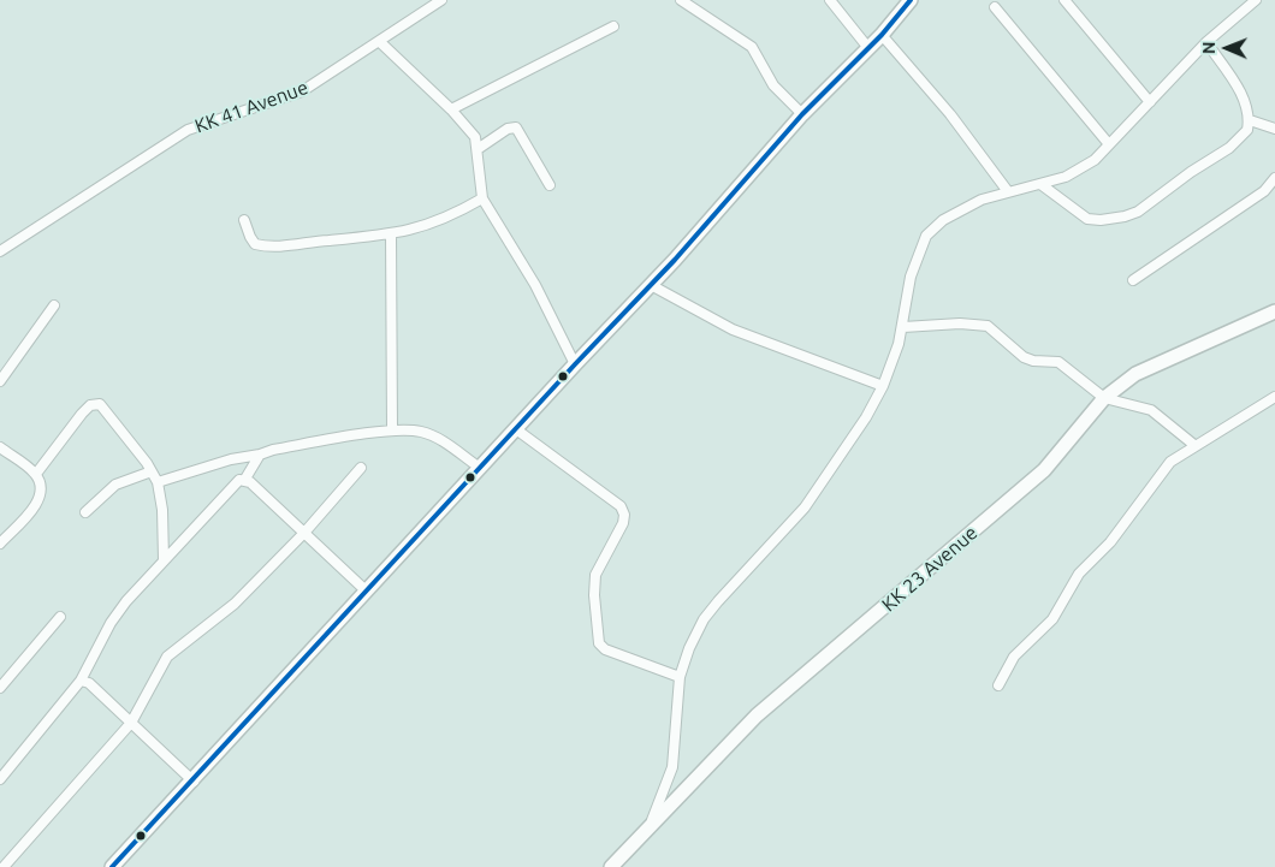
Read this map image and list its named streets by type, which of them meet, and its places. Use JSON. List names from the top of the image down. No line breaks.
{"streets":{"street":["KK 41 Avenue","KK 23 Avenue"]},"north":"left"}
